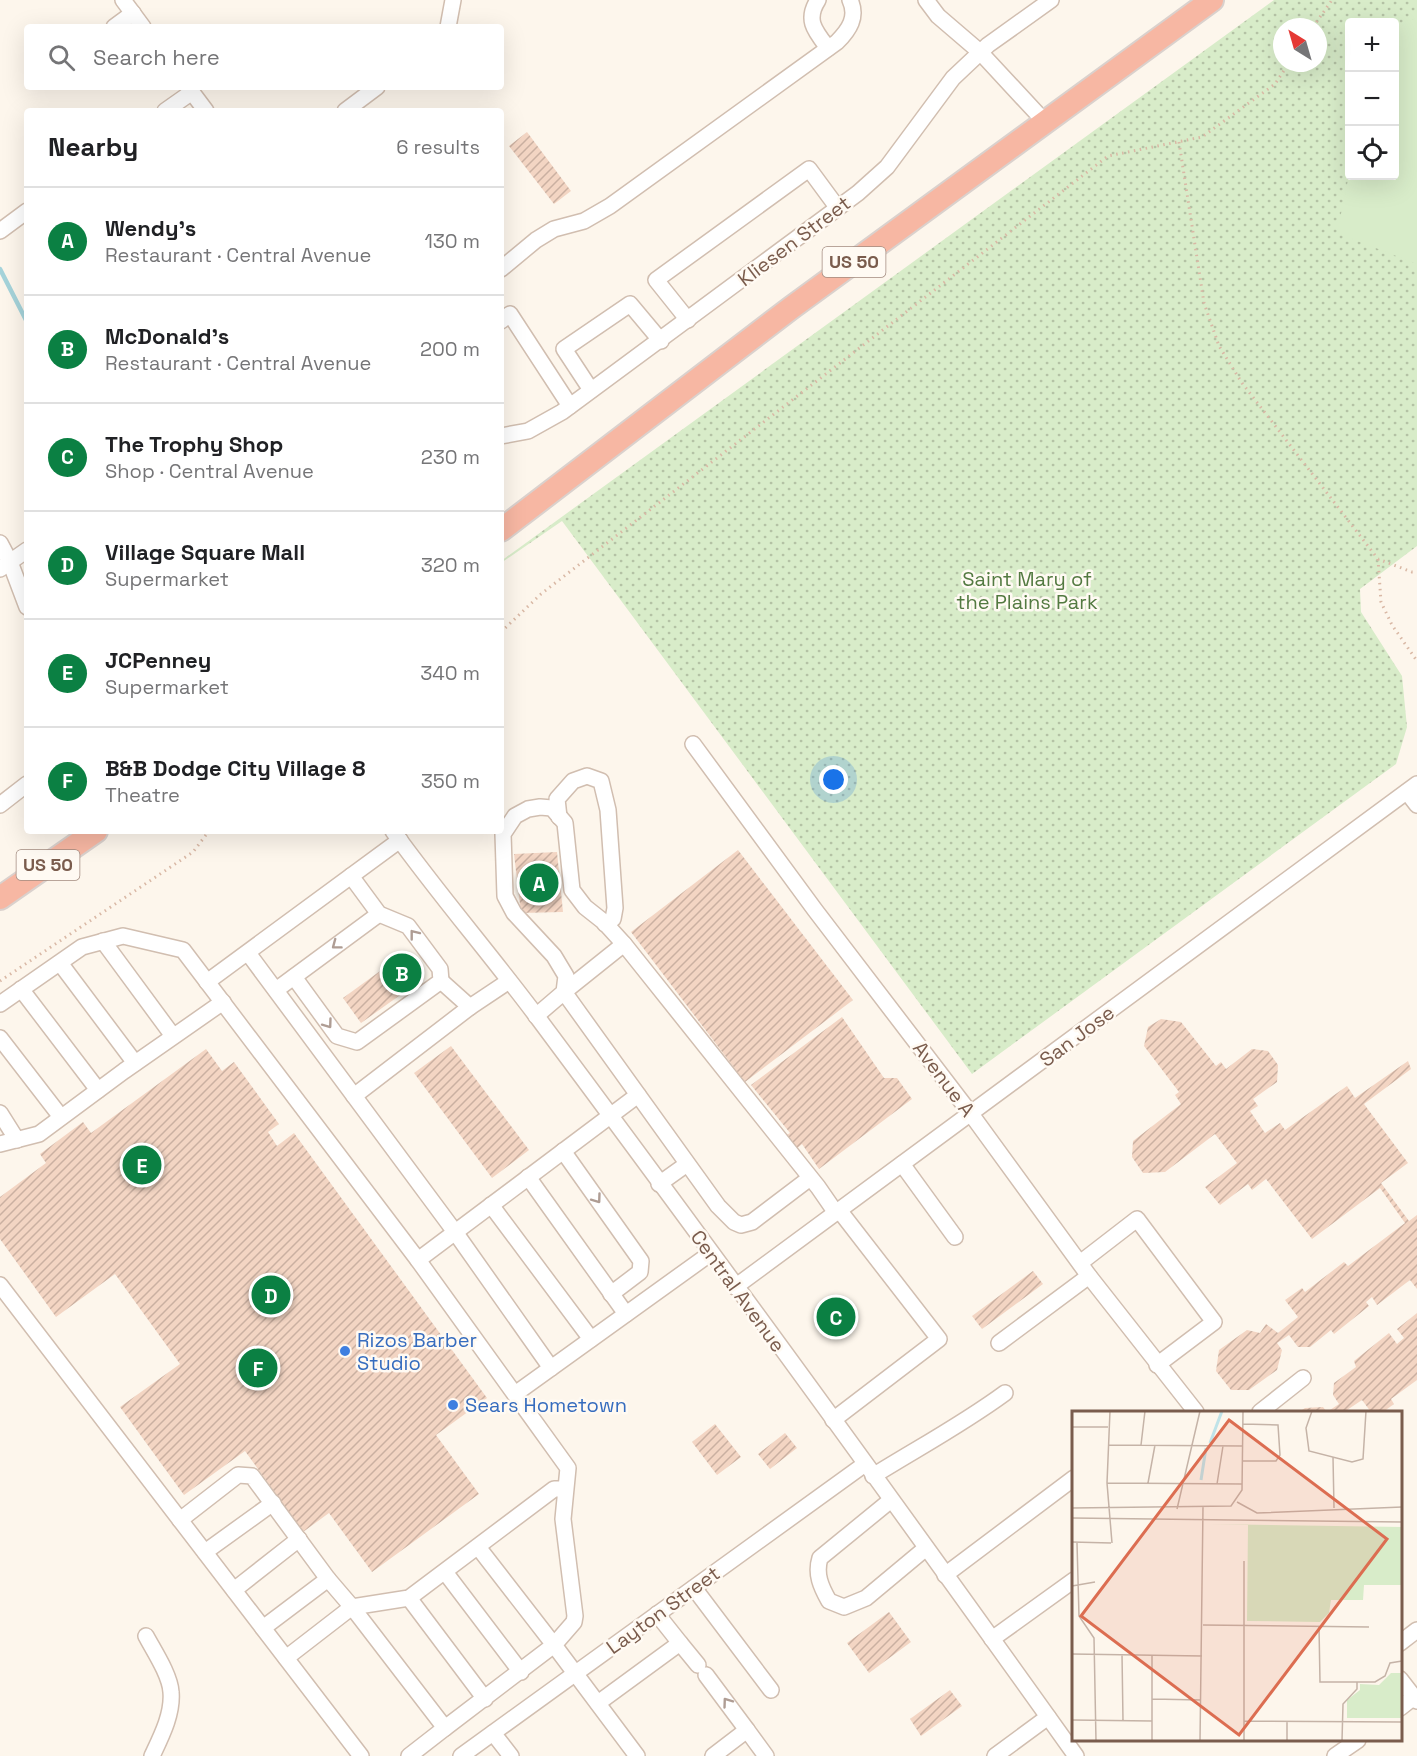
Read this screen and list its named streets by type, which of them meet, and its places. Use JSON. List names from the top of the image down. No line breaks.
{"streets":{"highway":["US 50"],"street":["Kliesen Street","San Jose","Avenue A","Central Avenue","Layton Street"]},"crossings":[["San Jose","Avenue A"],["San Jose","Central Avenue"],["Central Avenue","Layton Street"]],"parks":["Saint Mary of the Plains Park"],"places":["Rizos Barber Studio","Sears Hometown"],"north":"top left","page":{"map_buttons":["+","−"],"search":"Search here","heading":["Nearby","6 results"],"list":[{"mark":"A","name":"Wendy's","note":"Restaurant · Central Avenue","value":"130 m"},{"mark":"B","name":"McDonald's","note":"Restaurant · Central Avenue","value":"200 m"},{"mark":"C","name":"The Trophy Shop","note":"Shop · Central Avenue","value":"230 m"},{"mark":"D","name":"Village Square Mall","note":"Supermarket","value":"320 m"},{"mark":"E","name":"JCPenney","note":"Supermarket","value":"340 m"},{"mark":"F","name":"B&B Dodge City Village 8","note":"Theatre","value":"350 m"}],"pins":["A","B","E","D","C","F"]}}
